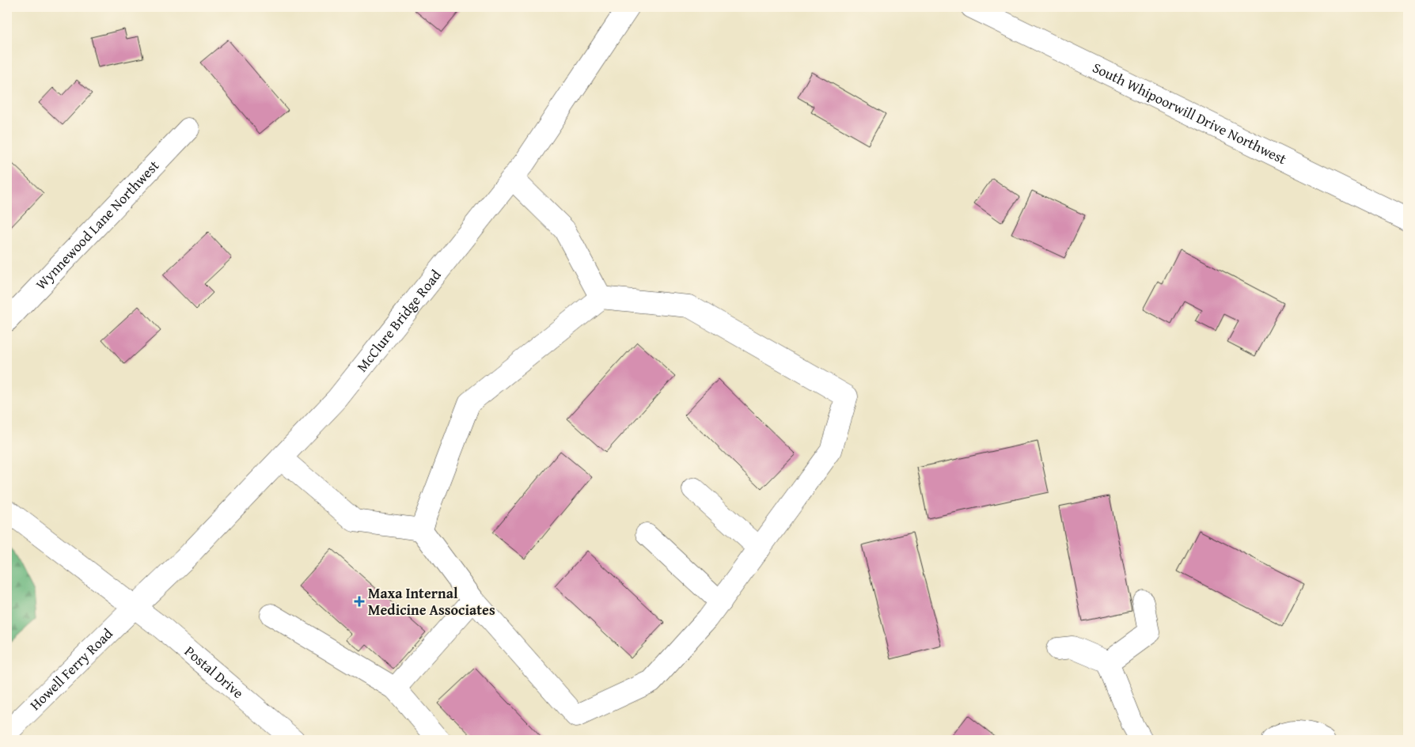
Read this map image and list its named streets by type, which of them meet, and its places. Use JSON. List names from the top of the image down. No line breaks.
{"streets":{"street":["South Whipoorwill Drive Northwest","Wynnewood Lane Northwest","McClure Bridge Road","Howell Ferry Road","Postal Drive"]},"crossings":[["McClure Bridge Road","Howell Ferry Road"],["McClure Bridge Road","Postal Drive"],["Howell Ferry Road","Postal Drive"]],"places":{"health":["Maxa Internal Medicine Associates"]}}
